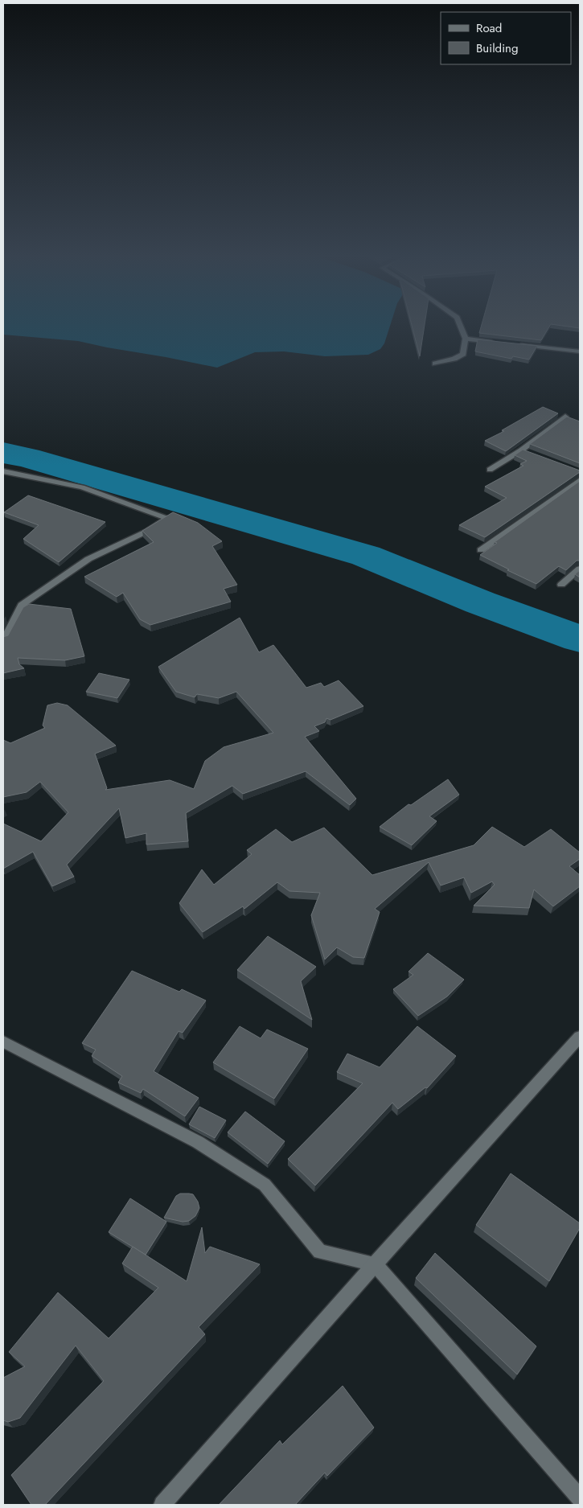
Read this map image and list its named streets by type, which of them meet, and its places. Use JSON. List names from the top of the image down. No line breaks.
{"legend":["Road","Building"]}
